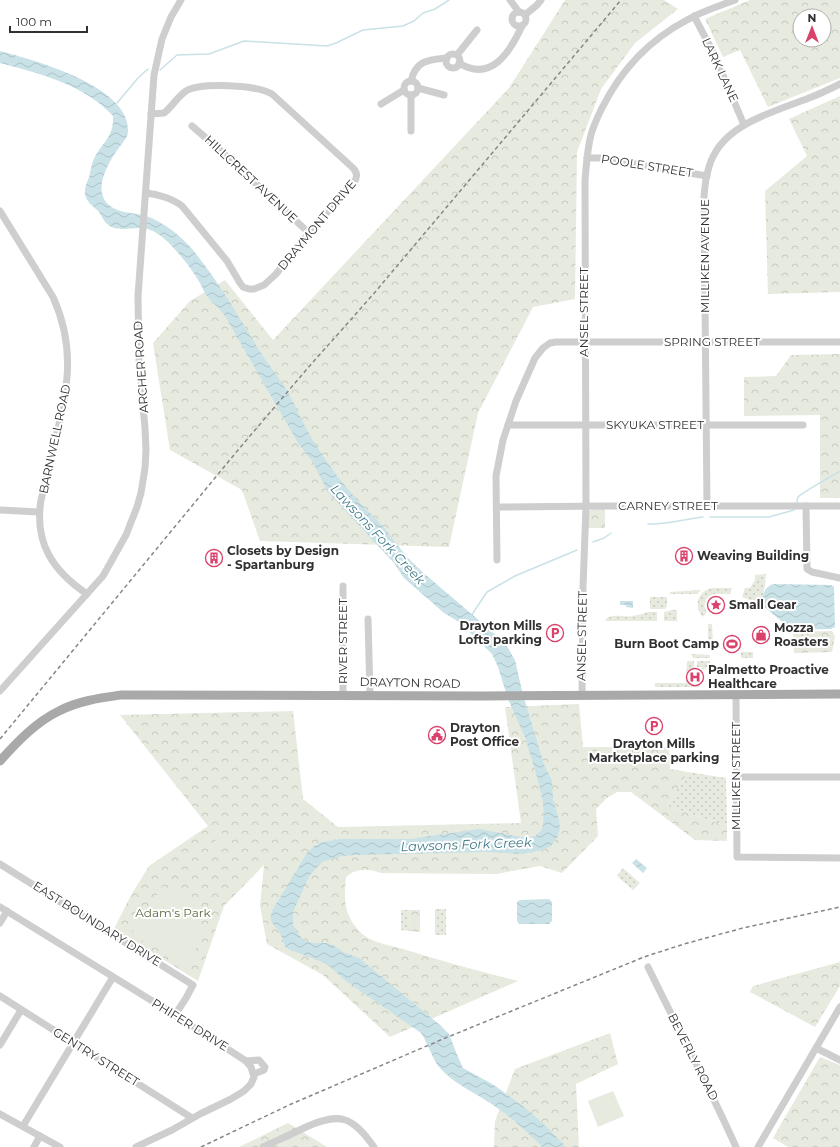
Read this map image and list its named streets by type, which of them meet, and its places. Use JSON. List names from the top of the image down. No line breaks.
{"streets":{"main road":["DRAYTON ROAD"],"street":["LARK LANE","POOLE STREET","HILLCREST AVENUE","DRAYMONT DRIVE","MILLIKEN AVENUE","ANSEL STREET","SPRING STREET","ARCHER ROAD","SKYUKA STREET","BARNWELL ROAD","CARNEY STREET","RIVER STREET","MILLIKEN STREET","EAST BOUNDARY DRIVE","PHIFER DRIVE","GENTRY STREET","BEVERLY ROAD"]},"crossings":[["LARK LANE","MILLIKEN AVENUE"],["LARK LANE","ANSEL STREET"],["POOLE STREET","MILLIKEN AVENUE"],["POOLE STREET","ANSEL STREET"],["HILLCREST AVENUE","DRAYMONT DRIVE"],["DRAYMONT DRIVE","ARCHER ROAD"],["MILLIKEN AVENUE","SPRING STREET"],["MILLIKEN AVENUE","SKYUKA STREET"],["MILLIKEN AVENUE","CARNEY STREET"],["ANSEL STREET","SPRING STREET"],["ANSEL STREET","SKYUKA STREET"],["ANSEL STREET","CARNEY STREET"],["ANSEL STREET","DRAYTON ROAD"],["SPRING STREET","SKYUKA STREET"],["SPRING STREET","CARNEY STREET"],["ARCHER ROAD","BARNWELL ROAD"],["RIVER STREET","DRAYTON ROAD"],["DRAYTON ROAD","MILLIKEN STREET"],["EAST BOUNDARY DRIVE","PHIFER DRIVE"]],"water":["Lawsons Fork Creek"],"parks":["Adam's Park"],"places":{"building":["Weaving Building","Closets by Design - Spartanburg"],"place":["Small Gear"],"parking":["Drayton Mills Lofts parking","Drayton Mills Marketplace parking"],"shop":["Mozza Roasters"],"sports":["Burn Boot Camp"],"hospital":["Palmetto Proactive Healthcare"],"public building":["Drayton Post Office"]},"scale_bar":"100 m","north":"top"}
